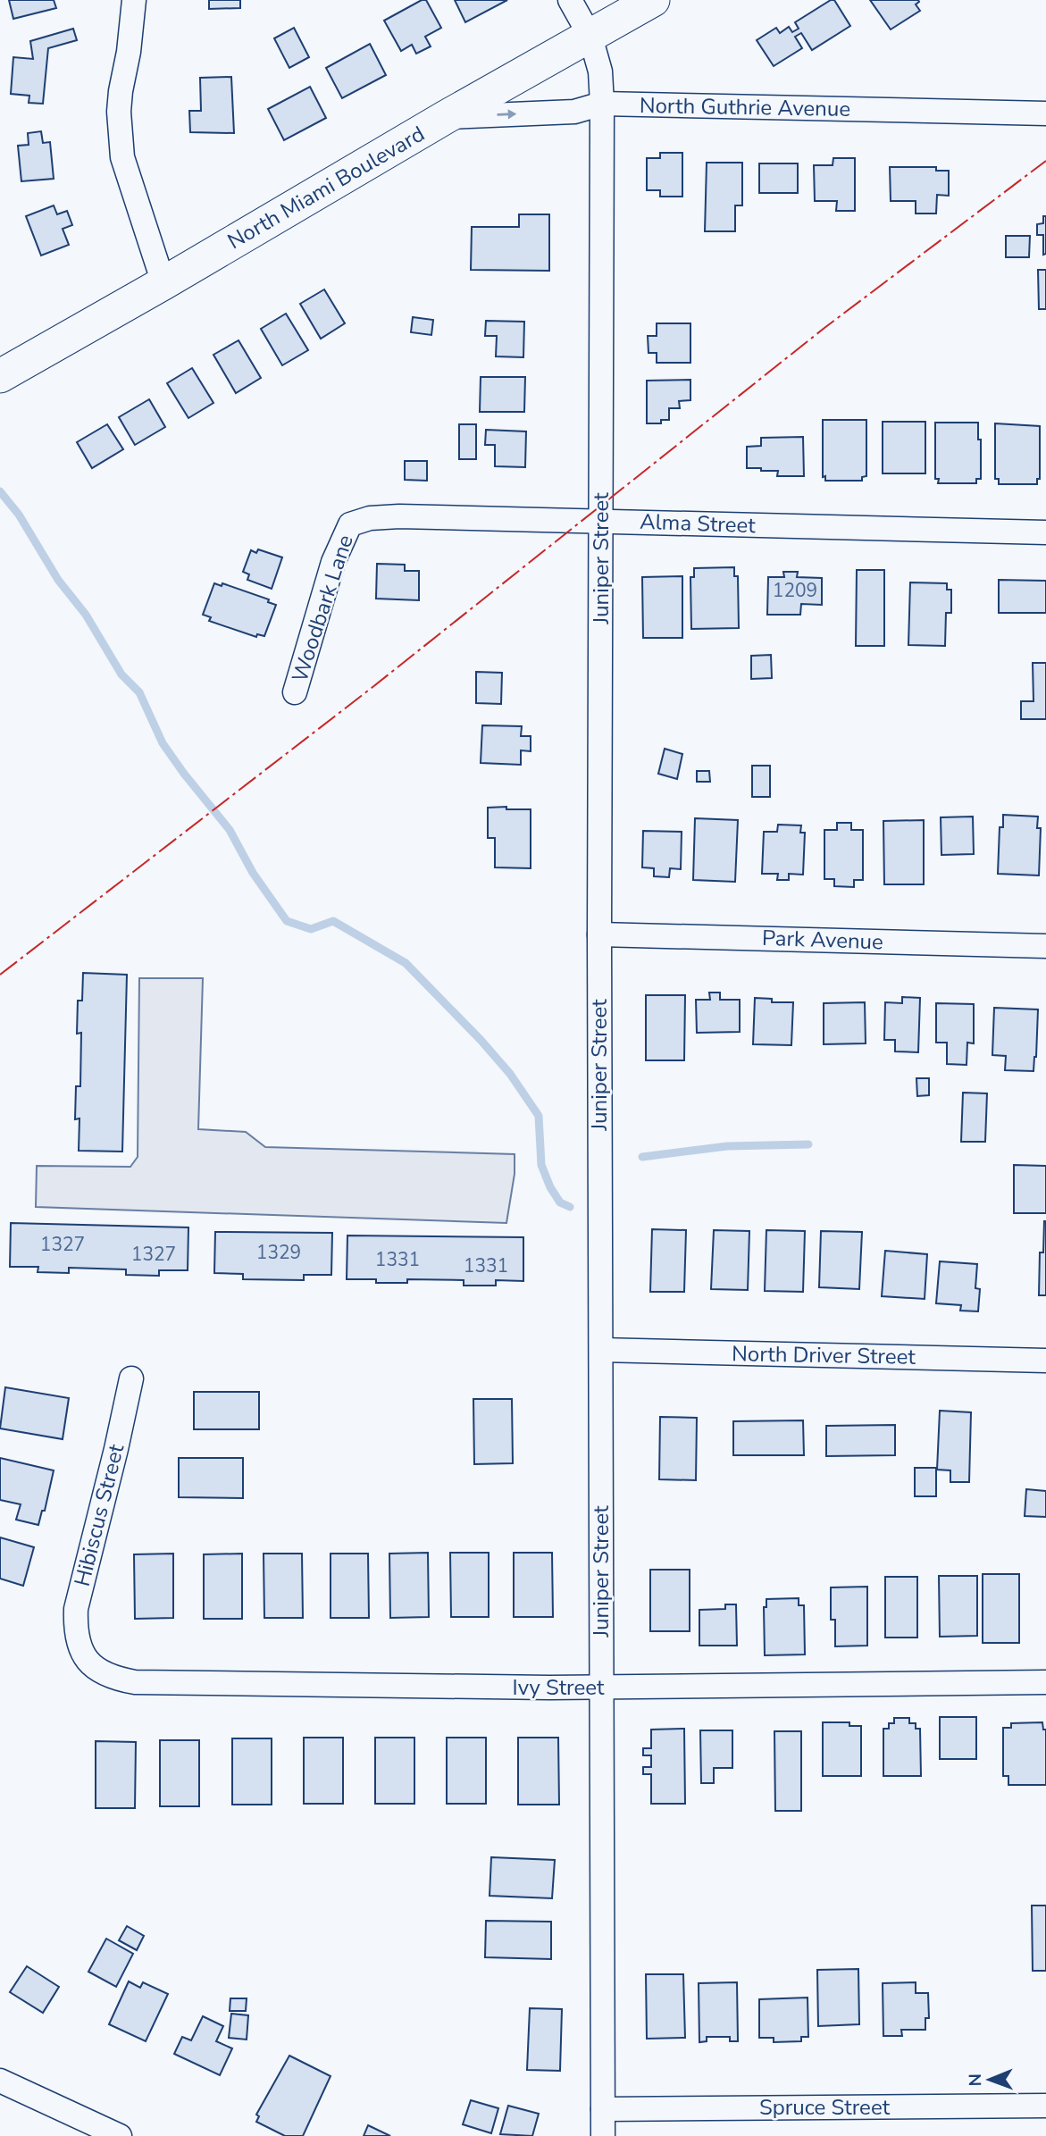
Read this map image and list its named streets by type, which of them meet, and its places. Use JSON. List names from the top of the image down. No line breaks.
{"streets":{"main road":["North Miami Boulevard"],"street":["North Guthrie Avenue","Alma Street","Juniper Street","Woodbark Lane","Park Avenue","North Driver Street","Hibiscus Street","Ivy Street","Spruce Street"]},"crossings":[["North Guthrie Avenue","North Miami Boulevard"],["North Guthrie Avenue","Juniper Street"],["North Miami Boulevard","Juniper Street"],["Alma Street","Juniper Street"],["Alma Street","Woodbark Lane"],["Juniper Street","Park Avenue"],["Juniper Street","North Driver Street"],["Juniper Street","Ivy Street"],["Juniper Street","Spruce Street"],["Hibiscus Street","Ivy Street"]],"house_numbers":["1209","1327","1329","1327","1331","1331"],"north":"left"}
